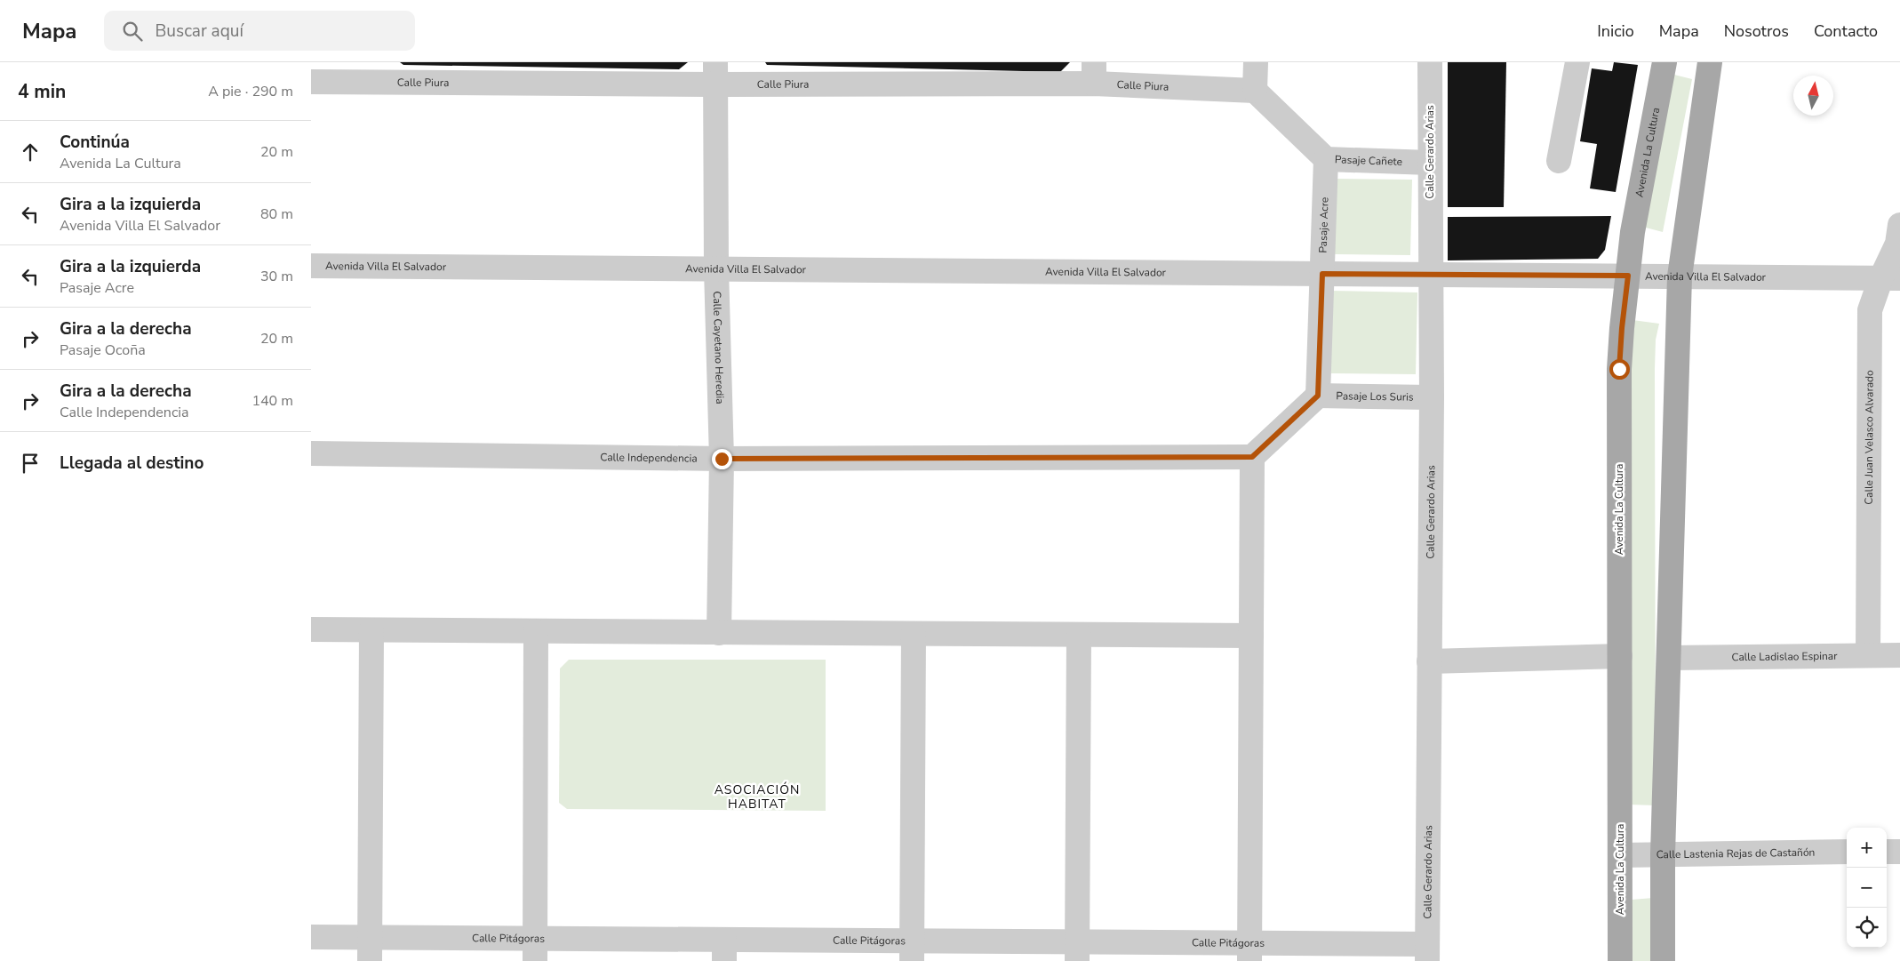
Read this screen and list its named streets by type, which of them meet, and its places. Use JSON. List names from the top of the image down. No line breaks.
{"streets":{"main road":["Avenida La Cultura"],"street":["Calle Piura","Calle Gerardo Arias","Pasaje Cañete","Pasaje Acre","Avenida Villa El Salvador","Calle Cayetano Heredia","Pasaje Los Suris","Calle Juan Velasco Alvarado","Calle Independencia","Calle Ladislao Espinar","Calle Lastenia Rejas de Castañón","Calle Pitágoras"]},"crossings":[["Calle Piura","Pasaje Cañete"],["Calle Piura","Calle Cayetano Heredia"],["Calle Gerardo Arias","Pasaje Cañete"],["Calle Gerardo Arias","Avenida Villa El Salvador"],["Calle Gerardo Arias","Pasaje Los Suris"],["Calle Gerardo Arias","Calle Pitágoras"],["Avenida La Cultura","Avenida Villa El Salvador"],["Avenida La Cultura","Calle Lastenia Rejas de Castañón"],["Pasaje Cañete","Pasaje Acre"],["Pasaje Acre","Avenida Villa El Salvador"],["Pasaje Acre","Pasaje Los Suris"],["Avenida Villa El Salvador","Calle Cayetano Heredia"],["Avenida Villa El Salvador","Calle Juan Velasco Alvarado"],["Calle Cayetano Heredia","Calle Independencia"],["Calle Juan Velasco Alvarado","Calle Ladislao Espinar"]],"districts":["ASOCIACIÓN HABITAT"],"north":"top","page":{"header":"Mapa","search":"Buscar aquí","nav":["Inicio","Mapa","Nosotros","Contacto"],"heading":["4 min","A pie · 290 m"],"list":[["Continúa","Avenida La Cultura","20 m"],["Gira a la izquierda","Avenida Villa El Salvador","80 m"],["Gira a la izquierda","Pasaje Acre","30 m"],["Gira a la derecha","Pasaje Ocoña","20 m"],["Gira a la derecha","Calle Independencia","140 m"],"Llegada al destino"],"map_buttons":["+","−"]}}
